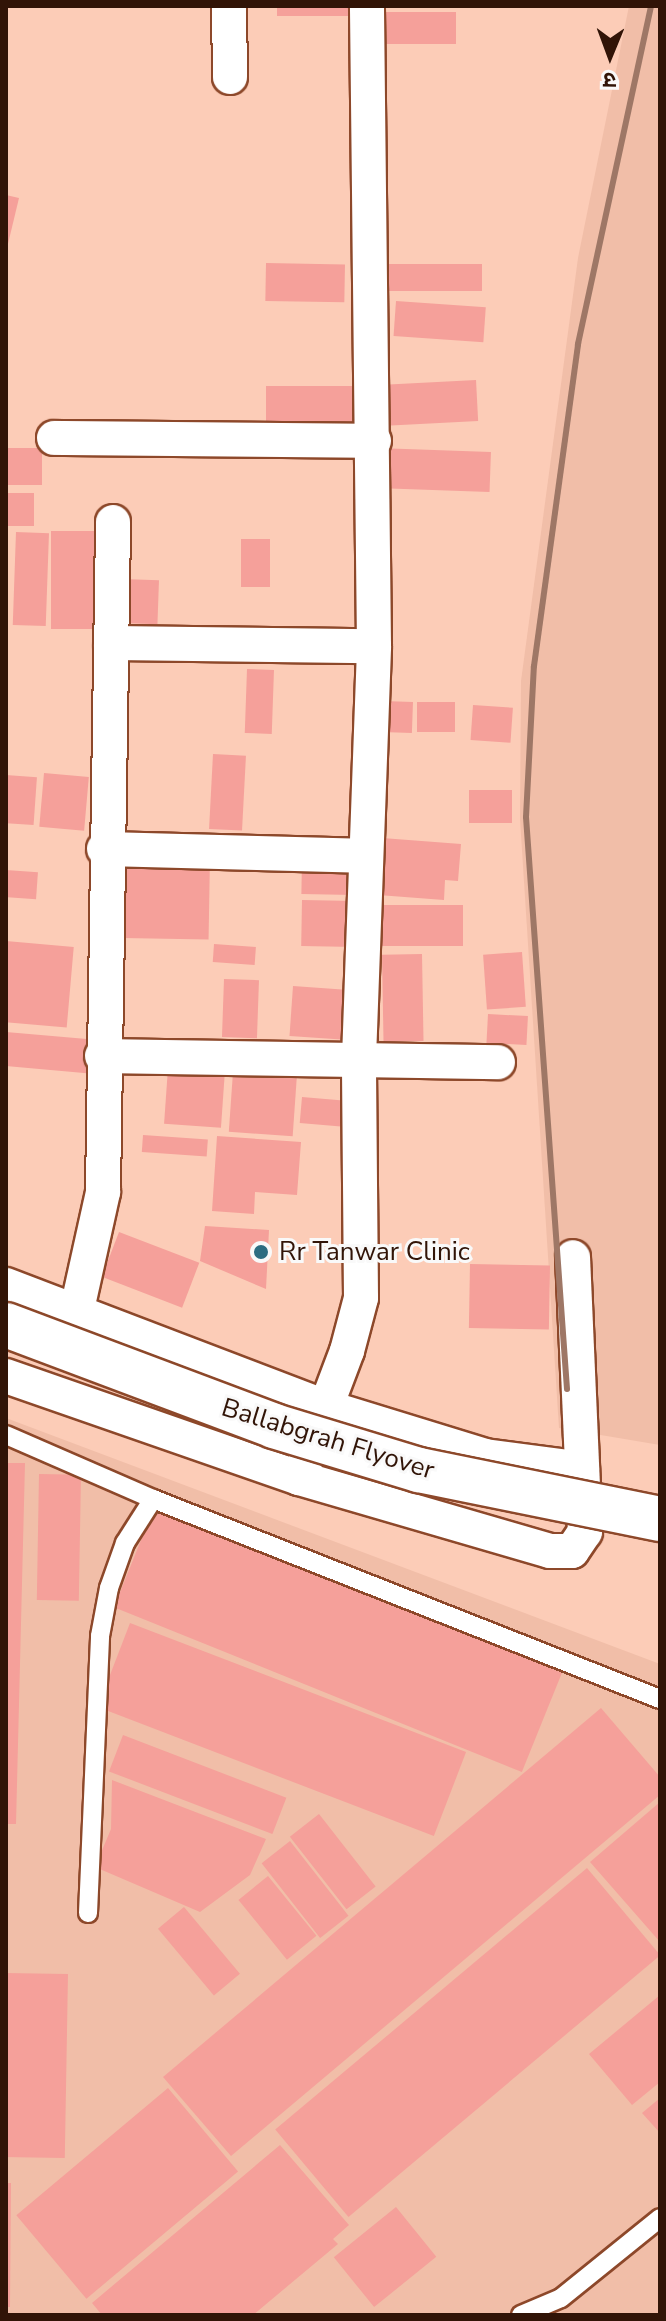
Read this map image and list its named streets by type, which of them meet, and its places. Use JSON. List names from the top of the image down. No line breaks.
{"streets":{"main road":["Ballabgrah Flyover"]},"places":["Rr Tanwar Clinic"],"north":"bottom"}
